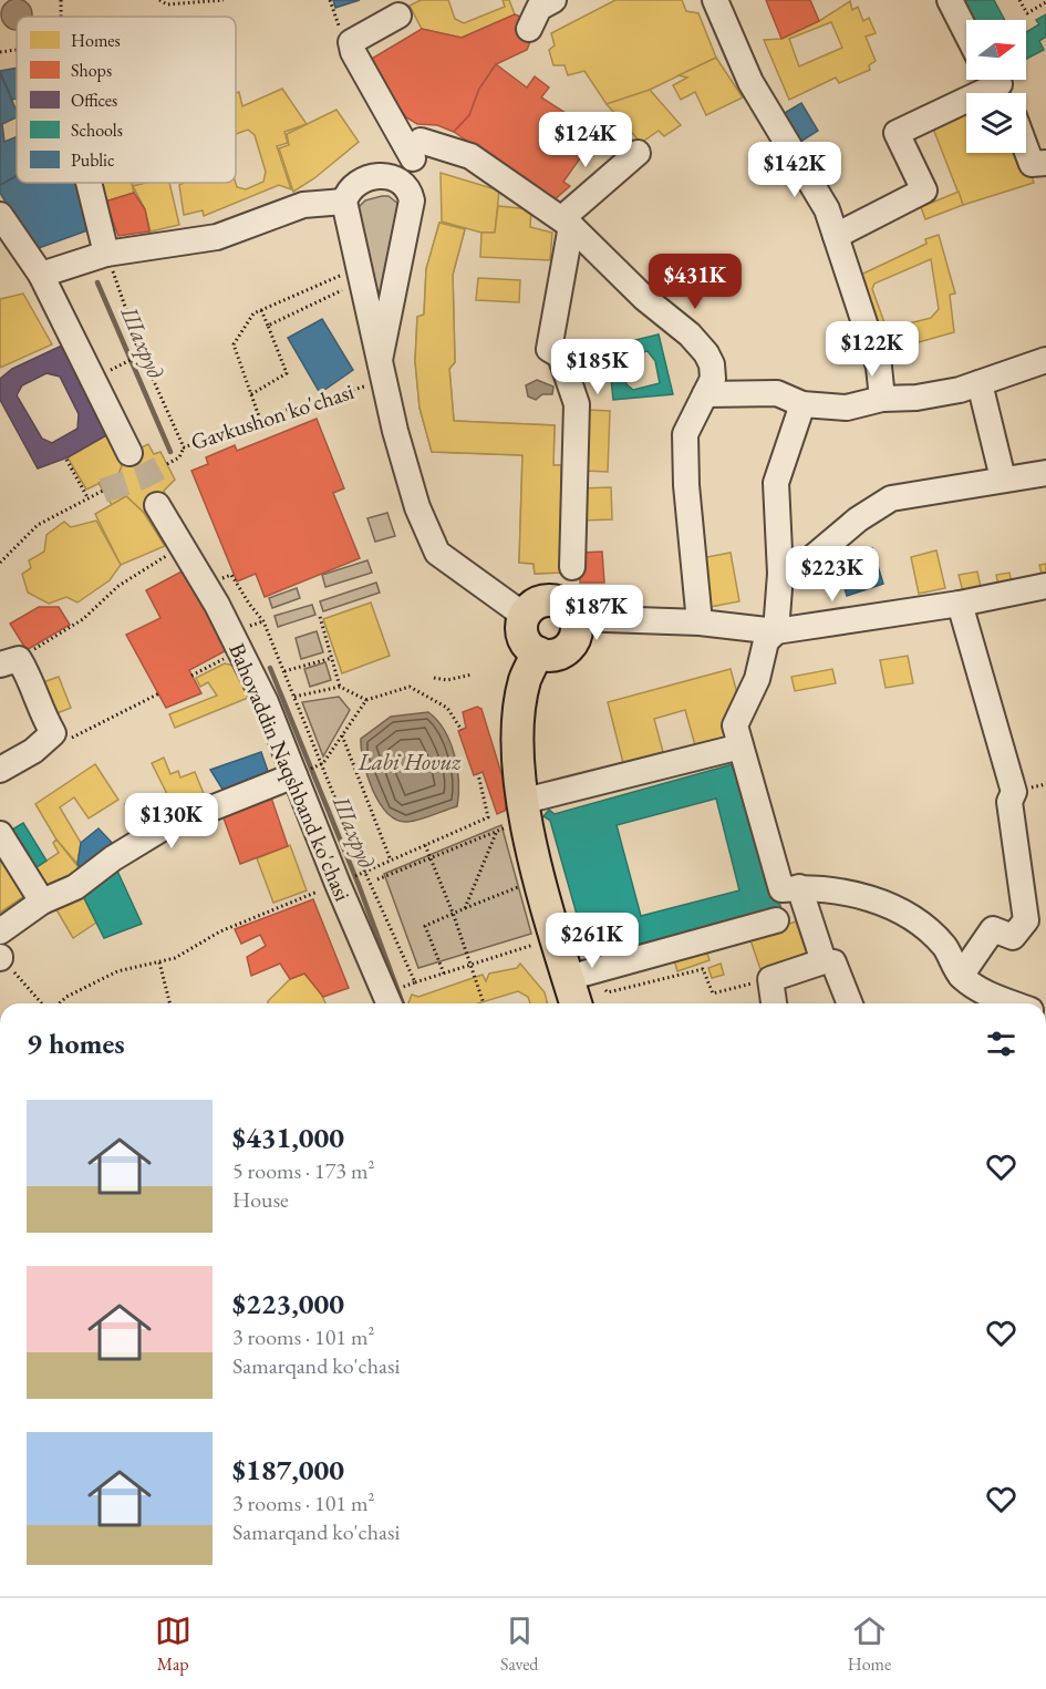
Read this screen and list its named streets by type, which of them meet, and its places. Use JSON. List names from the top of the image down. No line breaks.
{"streets":{"street":["Bahovaddin Naqshband ko'chasi"],"path":["Gavkushon ko'chasi"]},"water":["Шахруд","Labi Hovuz"],"legend":["Homes","Shops","Offices","Schools","Public"],"north":"right","page":{"price":["$124K","$142K","$431K","$122K","$185K","$223K","$187K","$130K","$261K"],"heading":"9 homes","list":[{"name":"$431,000","note":"5 rooms · 173 m² · House"},{"name":"$223,000","note":"3 rooms · 101 m² · Samarqand ko'chasi"},{"name":"$187,000","note":"3 rooms · 101 m² · Samarqand ko'chasi"}],"tabs":["Map","Saved","Home"]}}
